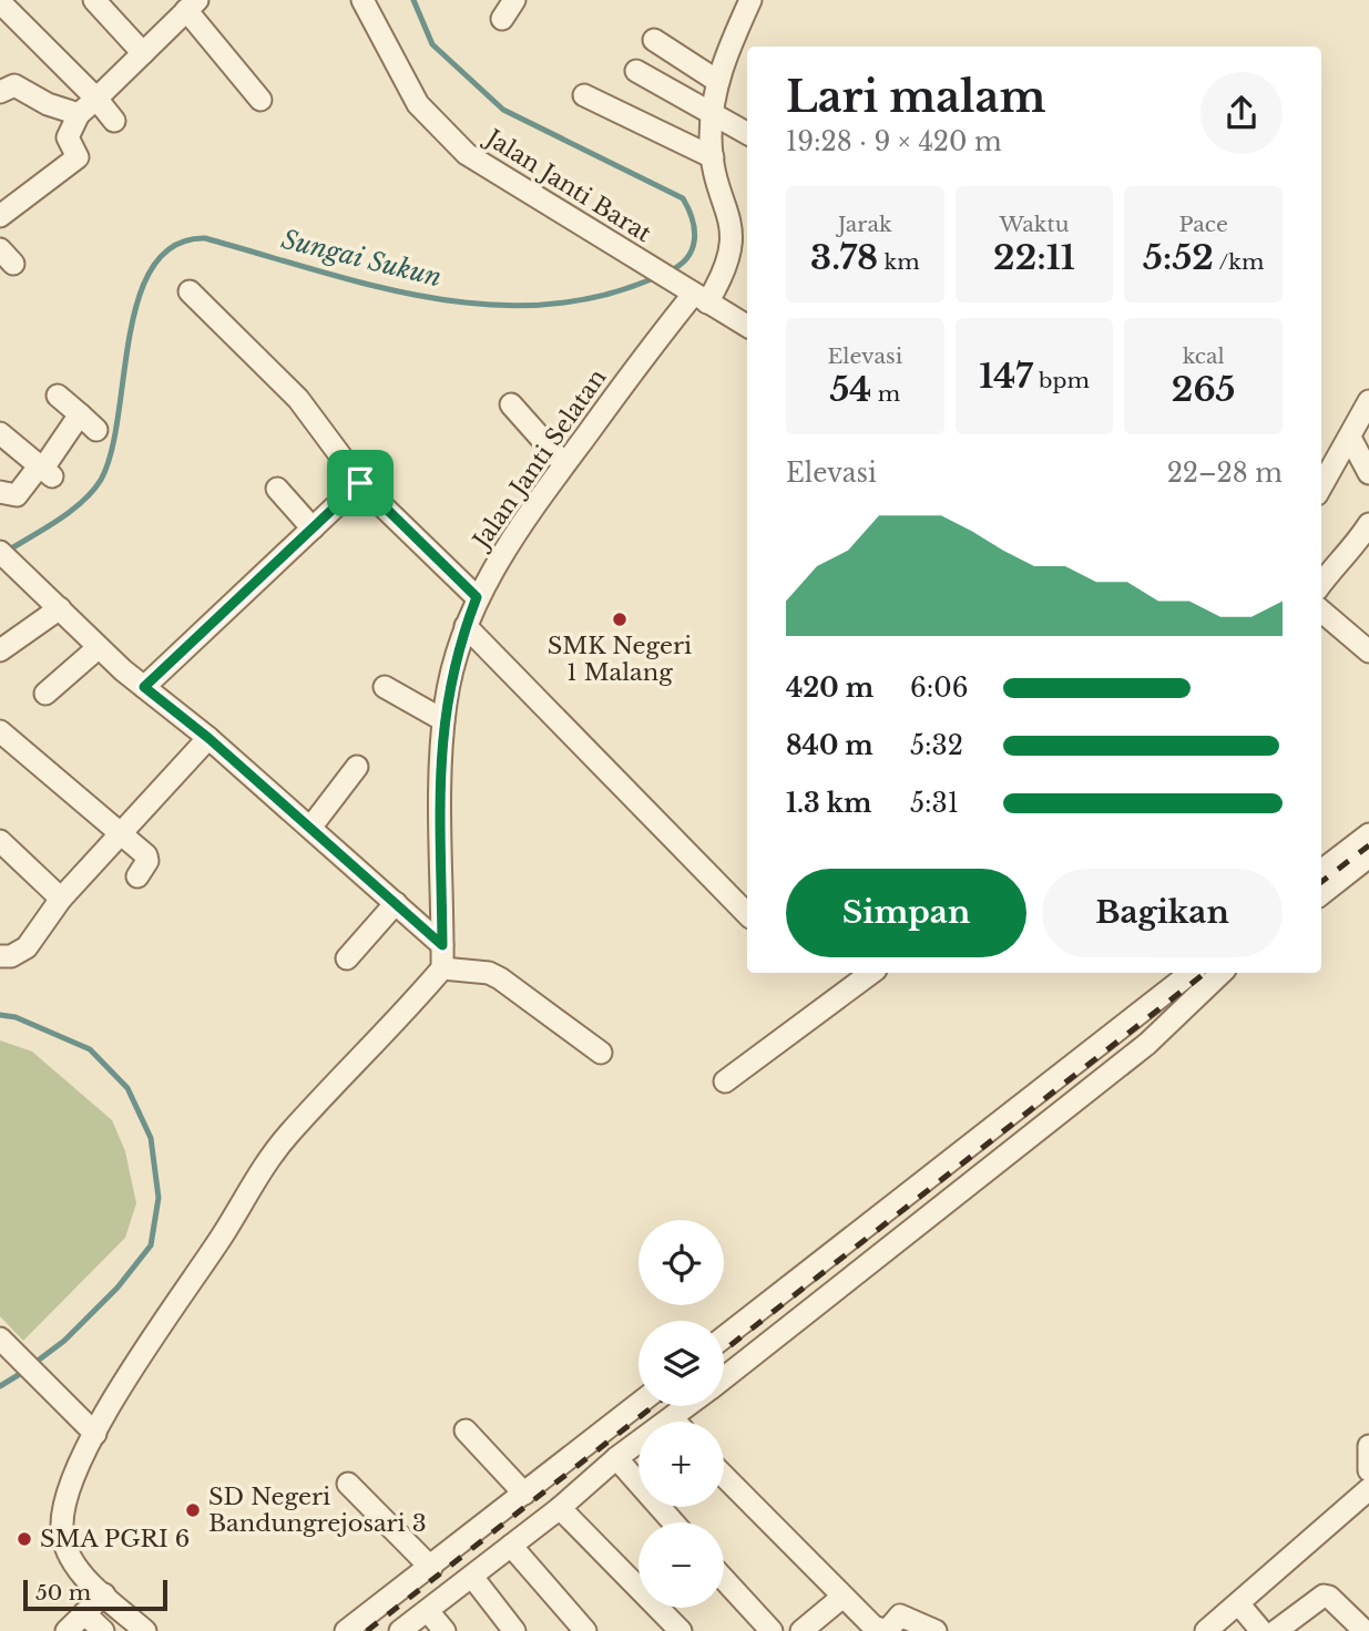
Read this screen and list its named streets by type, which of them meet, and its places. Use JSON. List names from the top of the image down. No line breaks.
{"streets":{"street":["Jalan Janti Barat","Jalan Janti Selatan"]},"crossings":[["Jalan Janti Barat","Jalan Janti Selatan"]],"water":["Sungai Sukun"],"places":["SMK Negeri 1 Malang","SD Negeri Bandungrejosari 3","SMA PGRI 6"],"scale_bar":"50 m","page":{"heading":["Lari malam","19:28 · 9 × 420 m"],"stats":[["Jarak","3.78 km"],["Waktu","22:11"],["Pace","5:52 /km"],["Elevasi","54 m"],["147 bpm"],["kcal","265"]],"chart":["Elevasi","22–28 m"],"list":[{"name":"420 m","note":"6:06"},{"name":"840 m","note":"5:32"},{"name":"1.3 km","note":"5:31"}],"buttons":["Simpan","Bagikan"],"map_buttons":["+","−"],"scale":"50 m"}}
